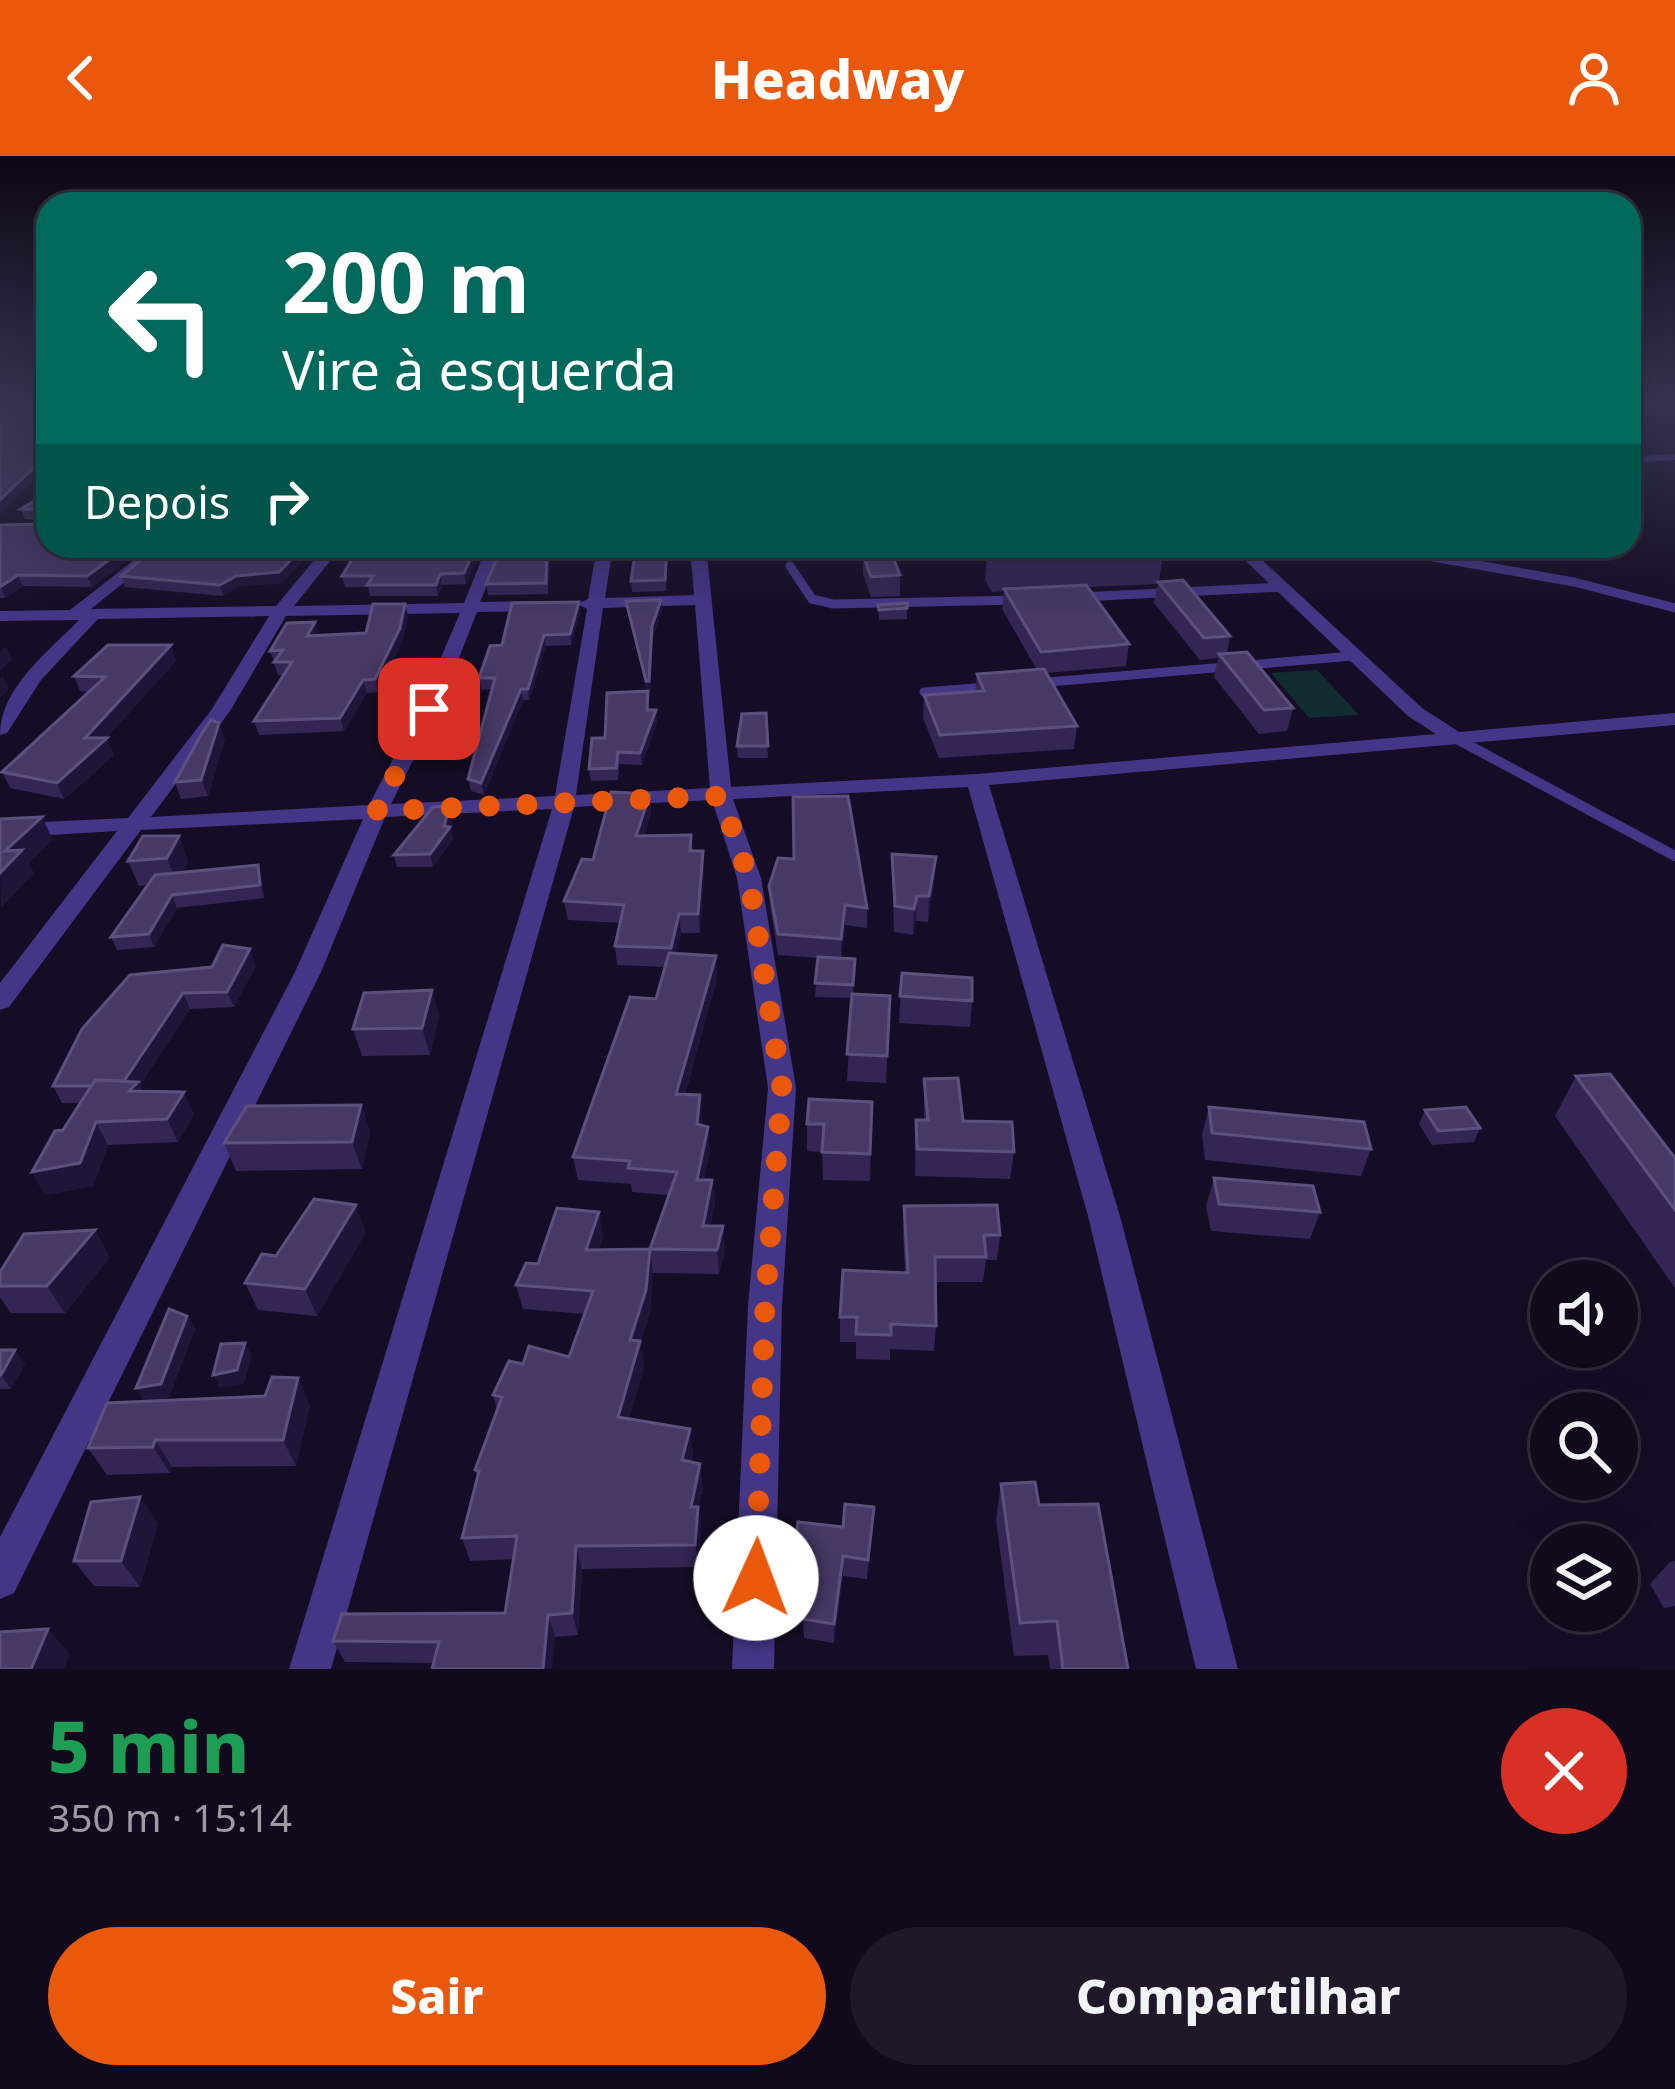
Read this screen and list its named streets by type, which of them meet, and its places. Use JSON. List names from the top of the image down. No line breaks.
{"page":{"header":"Headway","turn":["200 m","Vire à esquerda"],"then":"Depois","heading":["5 min","350 m · 15:14"],"buttons":["Sair","Compartilhar"]}}
